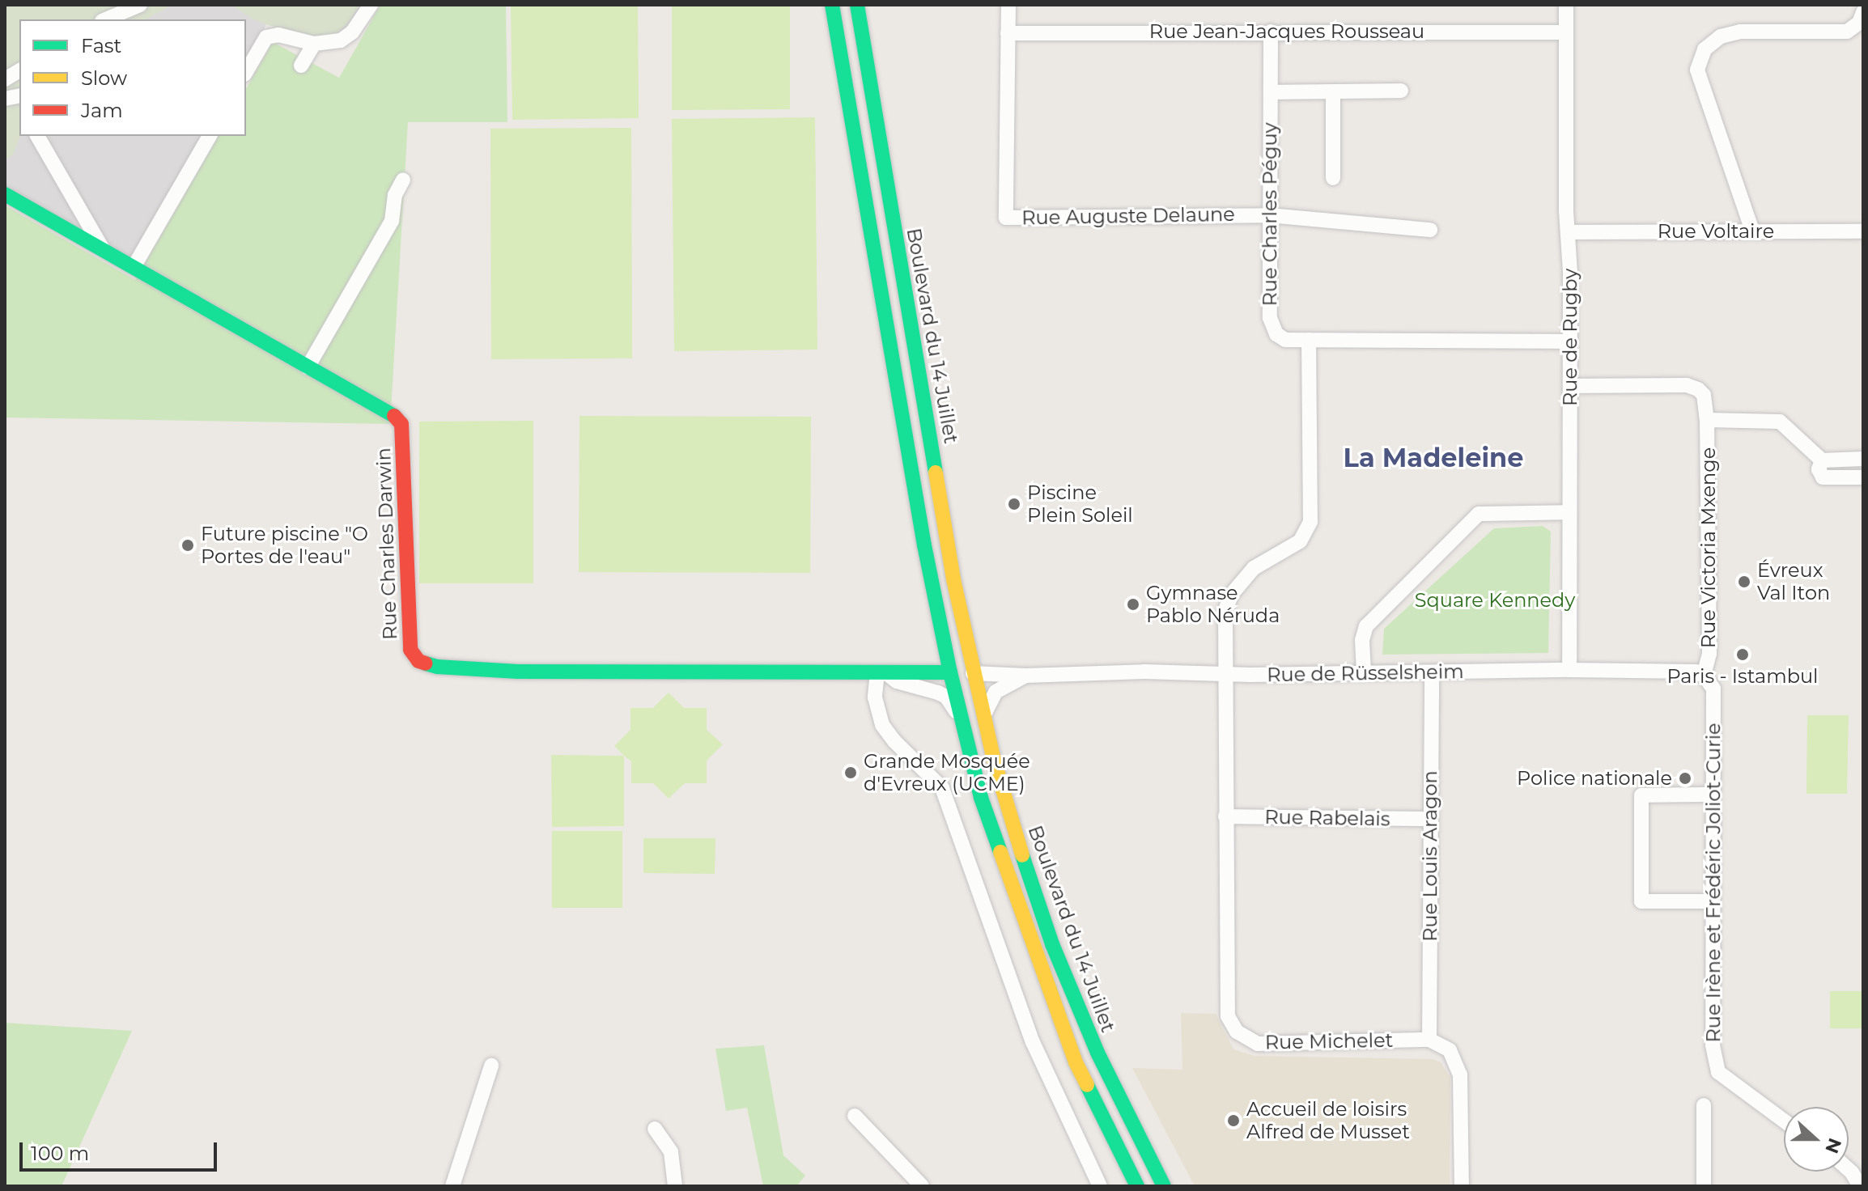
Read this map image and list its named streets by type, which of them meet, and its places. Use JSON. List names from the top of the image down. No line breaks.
{"streets":{"main road":["Boulevard du 14 Juillet","Rue Charles Darwin"],"street":["Rue Jean-Jacques Rousseau","Rue Charles Péguy","Rue Auguste Delaune","Rue Voltaire","Rue de Rugby","Rue Victoria Mxenge","Rue de Rüsselsheim","Rue Rabelais","Rue Louis Aragon","Rue Irène et Frédéric Joliot-Curie","Rue Michelet"]},"crossings":[["Rue Jean-Jacques Rousseau","Rue Charles Péguy"],["Rue Jean-Jacques Rousseau","Rue Auguste Delaune"],["Rue Jean-Jacques Rousseau","Rue de Rugby"],["Rue Charles Péguy","Rue Auguste Delaune"],["Rue Charles Péguy","Rue de Rugby"],["Rue Charles Péguy","Rue Michelet"],["Rue Voltaire","Rue de Rugby"],["Boulevard du 14 Juillet","Rue de Rüsselsheim"],["Rue de Rugby","Rue Victoria Mxenge"],["Rue de Rugby","Rue de Rüsselsheim"],["Rue Victoria Mxenge","Rue de Rüsselsheim"],["Rue Victoria Mxenge","Rue Irène et Frédéric Joliot-Curie"],["Rue de Rüsselsheim","Rue Louis Aragon"],["Rue de Rüsselsheim","Rue Irène et Frédéric Joliot-Curie"],["Rue de Rüsselsheim","Rue Michelet"],["Rue Rabelais","Rue Louis Aragon"],["Rue Rabelais","Rue Michelet"],["Rue Louis Aragon","Rue Michelet"]],"districts":["La Madeleine"],"parks":["Square Kennedy"],"places":["Piscine Plein Soleil","Future piscine \"O Portes de l'eau\"","Évreux Val Iton","Gymnase Pablo Néruda","Paris - Istambul","Grande Mosquée d'Evreux (UCME)","Police nationale","Accueil de loisirs Alfred de Musset"],"legend":["Fast","Slow","Jam"],"scale_bar":"100 m","north":"right"}
